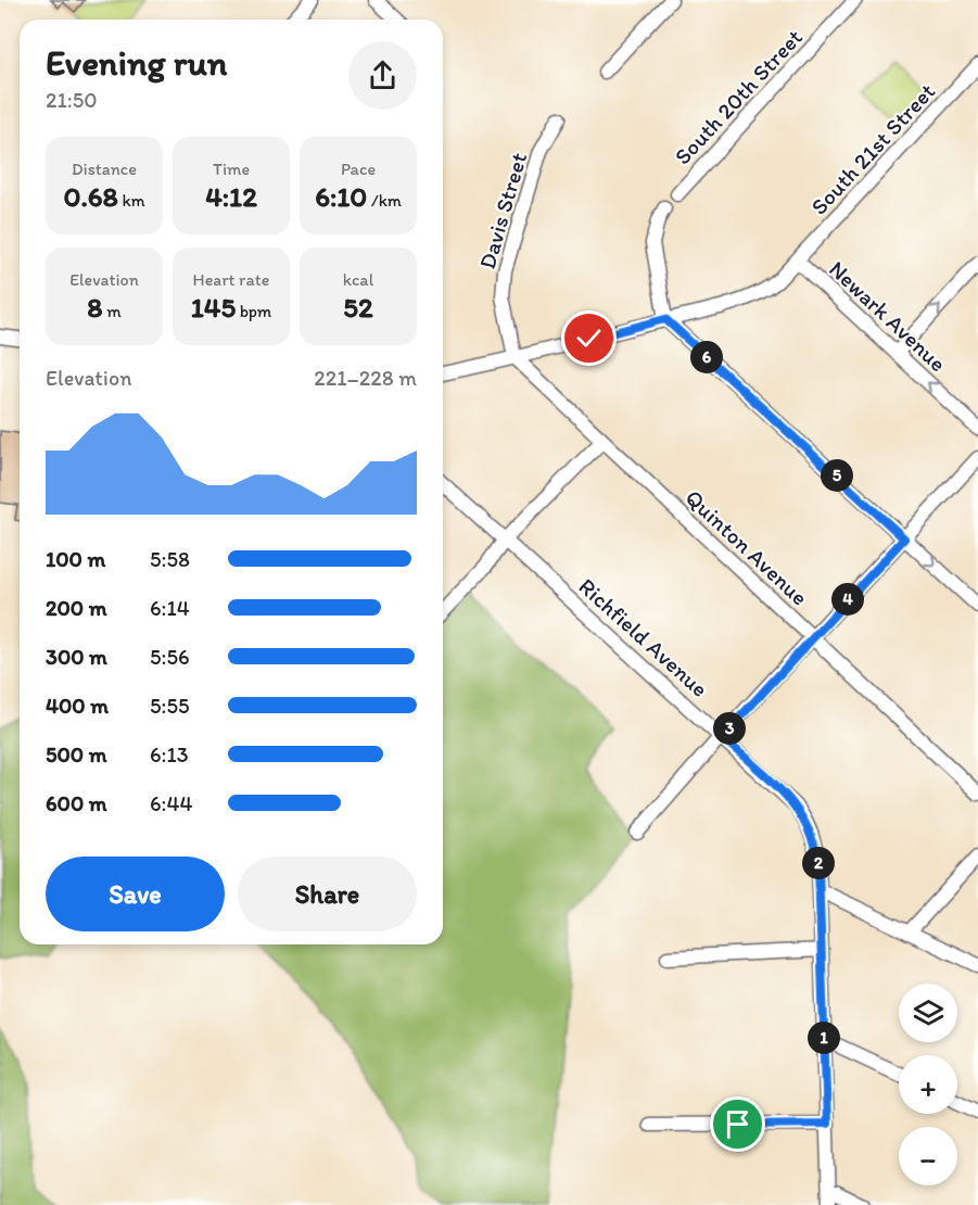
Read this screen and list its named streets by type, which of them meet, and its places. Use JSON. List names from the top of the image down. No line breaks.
{"streets":{"street":["South 20th Street","South 21st Street","Davis Street","Newark Avenue","Quinton Avenue","Richfield Avenue"]},"crossings":[["South 21st Street","Davis Street"],["South 21st Street","Newark Avenue"],["South 21st Street","Quinton Avenue"],["Davis Street","Quinton Avenue"]],"one_way":["Newark Avenue"],"page":{"heading":["Evening run","21:50"],"stats":[["Distance","0.68 km"],["Time","4:12"],["Pace","6:10 /km"],["Elevation","8 m"],["Heart rate","145 bpm"],["kcal","52"]],"pins":["6","5","4","3","2","1"],"chart":["Elevation","221–228 m"],"list":[{"name":"100 m","note":"5:58"},{"name":"200 m","note":"6:14"},{"name":"300 m","note":"5:56"},{"name":"400 m","note":"5:55"},{"name":"500 m","note":"6:13"},{"name":"600 m","note":"6:44"}],"buttons":["Save","Share"],"map_buttons":["+","−"]}}
